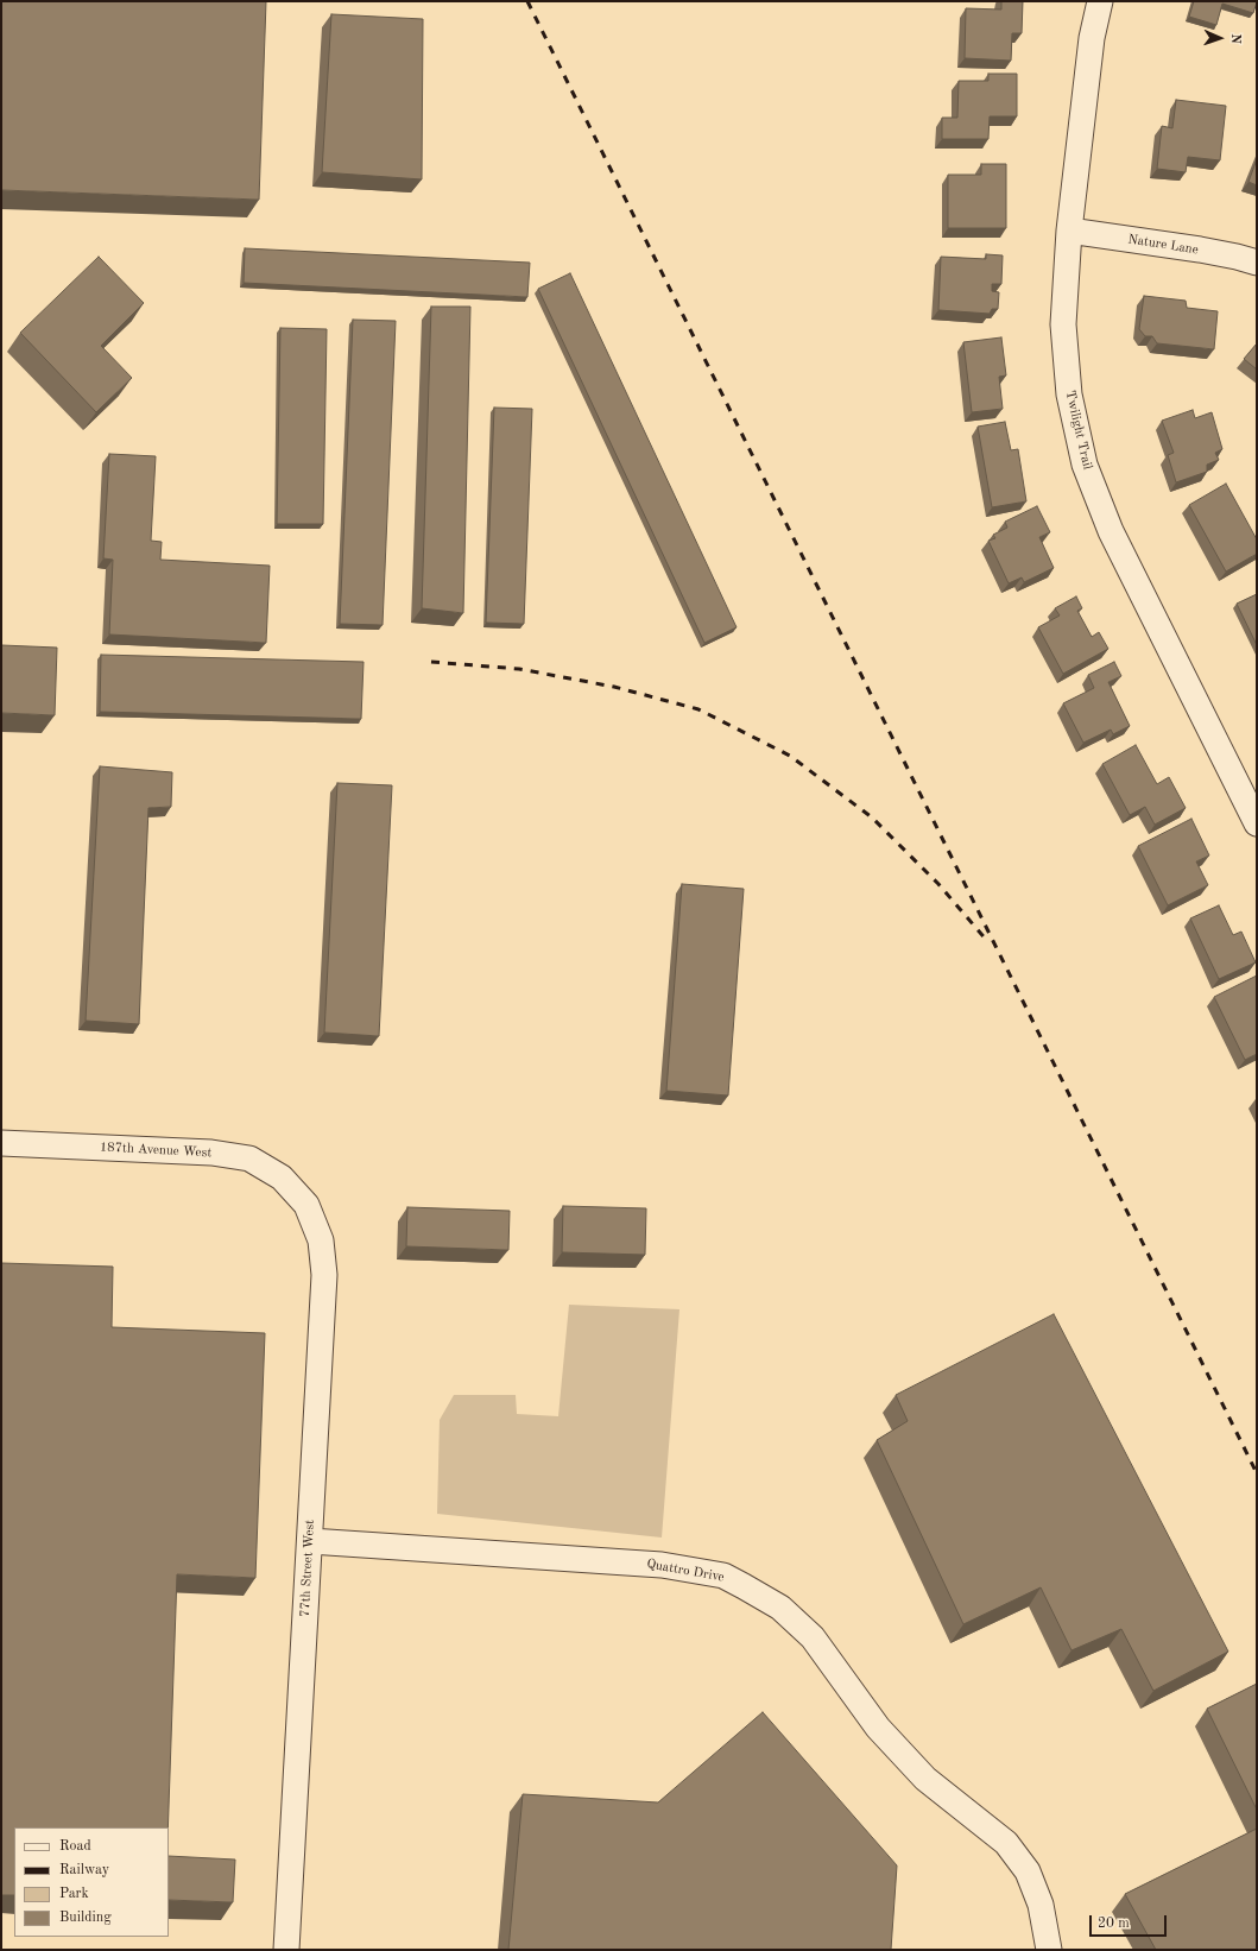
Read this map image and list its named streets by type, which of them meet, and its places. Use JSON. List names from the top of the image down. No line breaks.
{"streets":{"street":["Nature Lane","Twilight Trail","187th Avenue West","77th Street West","Quattro Drive"]},"crossings":[["Nature Lane","Twilight Trail"],["187th Avenue West","77th Street West"],["77th Street West","Quattro Drive"]],"legend":["Road","Railway","Park","Building"],"scale_bar":"20 m","north":"right"}
